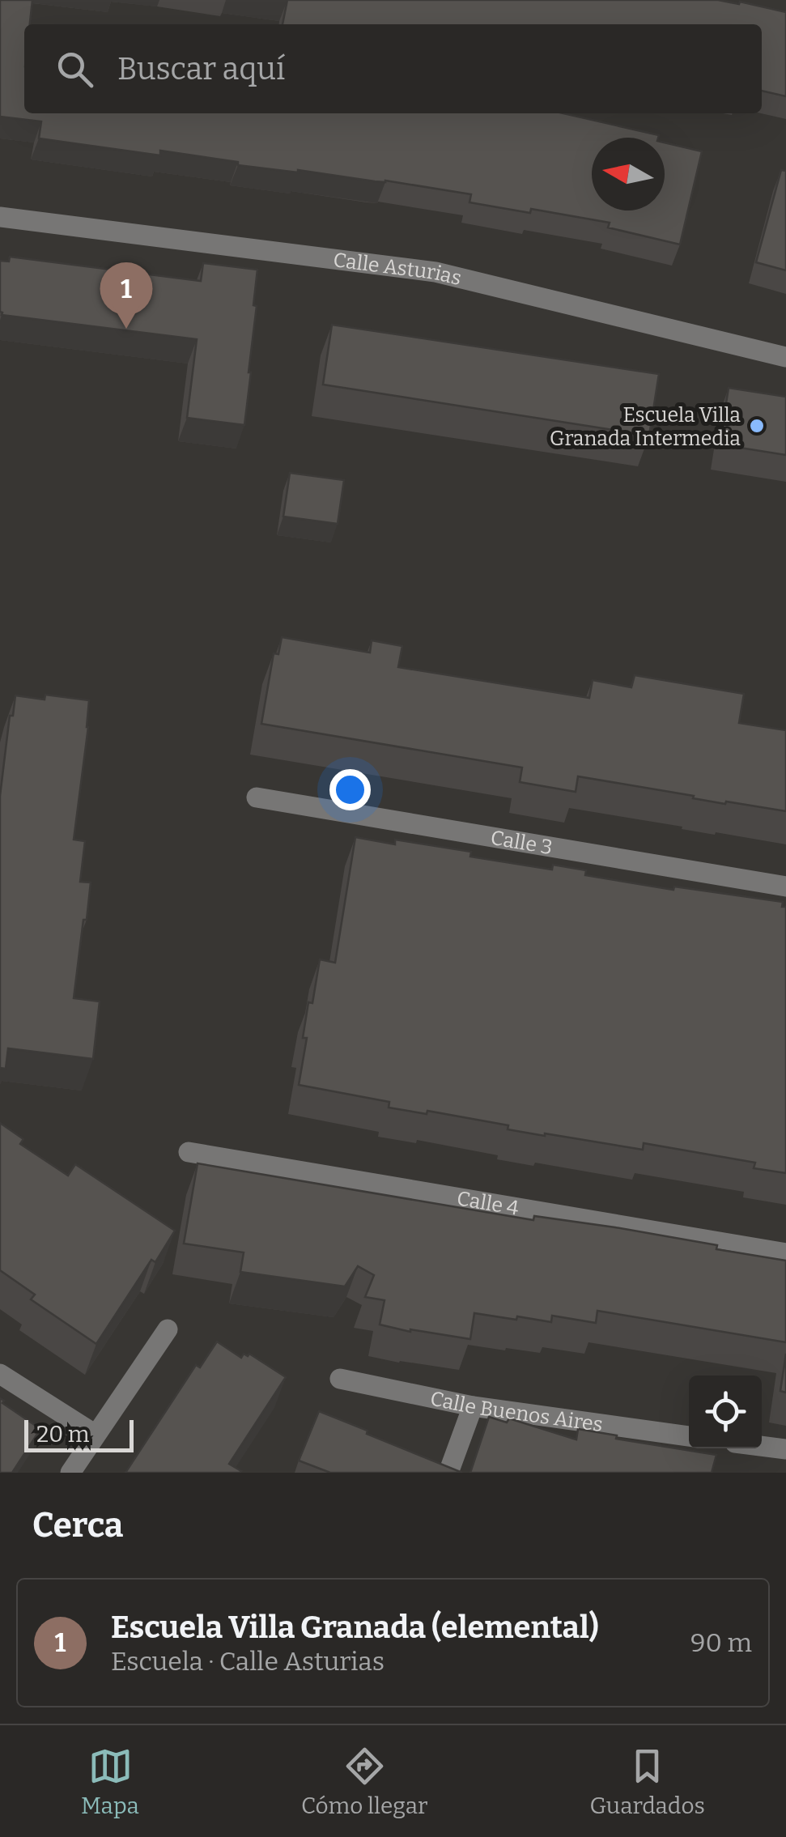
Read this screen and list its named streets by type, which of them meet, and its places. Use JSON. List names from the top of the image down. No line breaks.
{"streets":{"street":["Calle Asturias","Calle 3","Calle 4","Calle Buenos Aires"]},"places":["Escuela Villa Granada Intermedia"],"scale_bar":"20 m","north":"left","page":{"search":"Buscar aquí","pins":"1","scale":"20 m","heading":"Cerca","list":[{"mark":"1","name":"Escuela Villa Granada (elemental)","note":"Escuela · Calle Asturias","value":"90 m"}],"nav":["Mapa","Cómo llegar","Guardados"]}}
